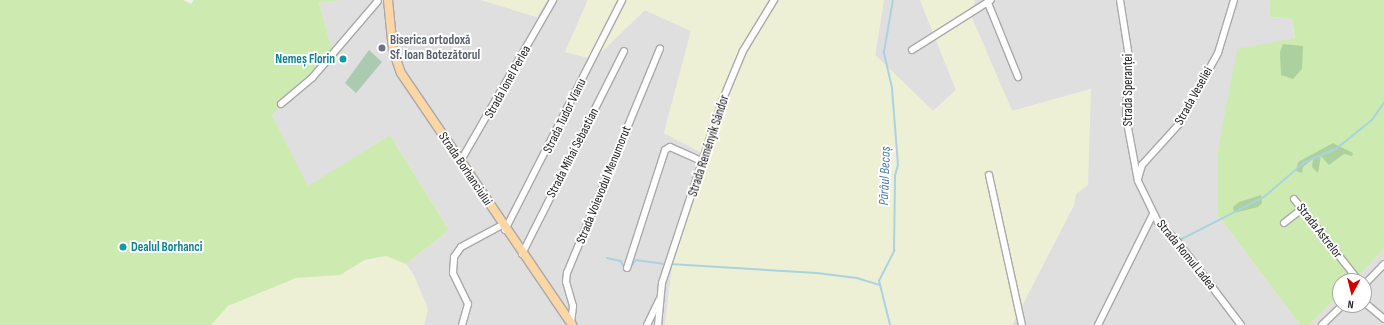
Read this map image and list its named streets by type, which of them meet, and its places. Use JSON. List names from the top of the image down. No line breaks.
{"streets":{"main road":["Strada Borhanciului"],"street":["Strada Ionel Perlea","Strada Speranței","Strada Veseliei","Strada Tudor Vianu","Strada Reményik Sándor","Strada Mihai Sebastian","Strada Voievodul Menumorut","Strada Astrelor","Strada Romul Ladea"]},"crossings":[["Strada Ionel Perlea","Strada Borhanciului"],["Strada Speranței","Strada Veseliei"],["Strada Speranței","Strada Romul Ladea"],["Strada Veseliei","Strada Romul Ladea"],["Strada Tudor Vianu","Strada Borhanciului"],["Strada Mihai Sebastian","Strada Borhanciului"],["Strada Borhanciului","Strada Voievodul Menumorut"]],"water":["Pârâul Becaș"],"places":["Biserica ortodoxă Sf. Ioan Botezătorul","Nemeș Florin","Dealul Borhanci"],"north":"bottom"}
